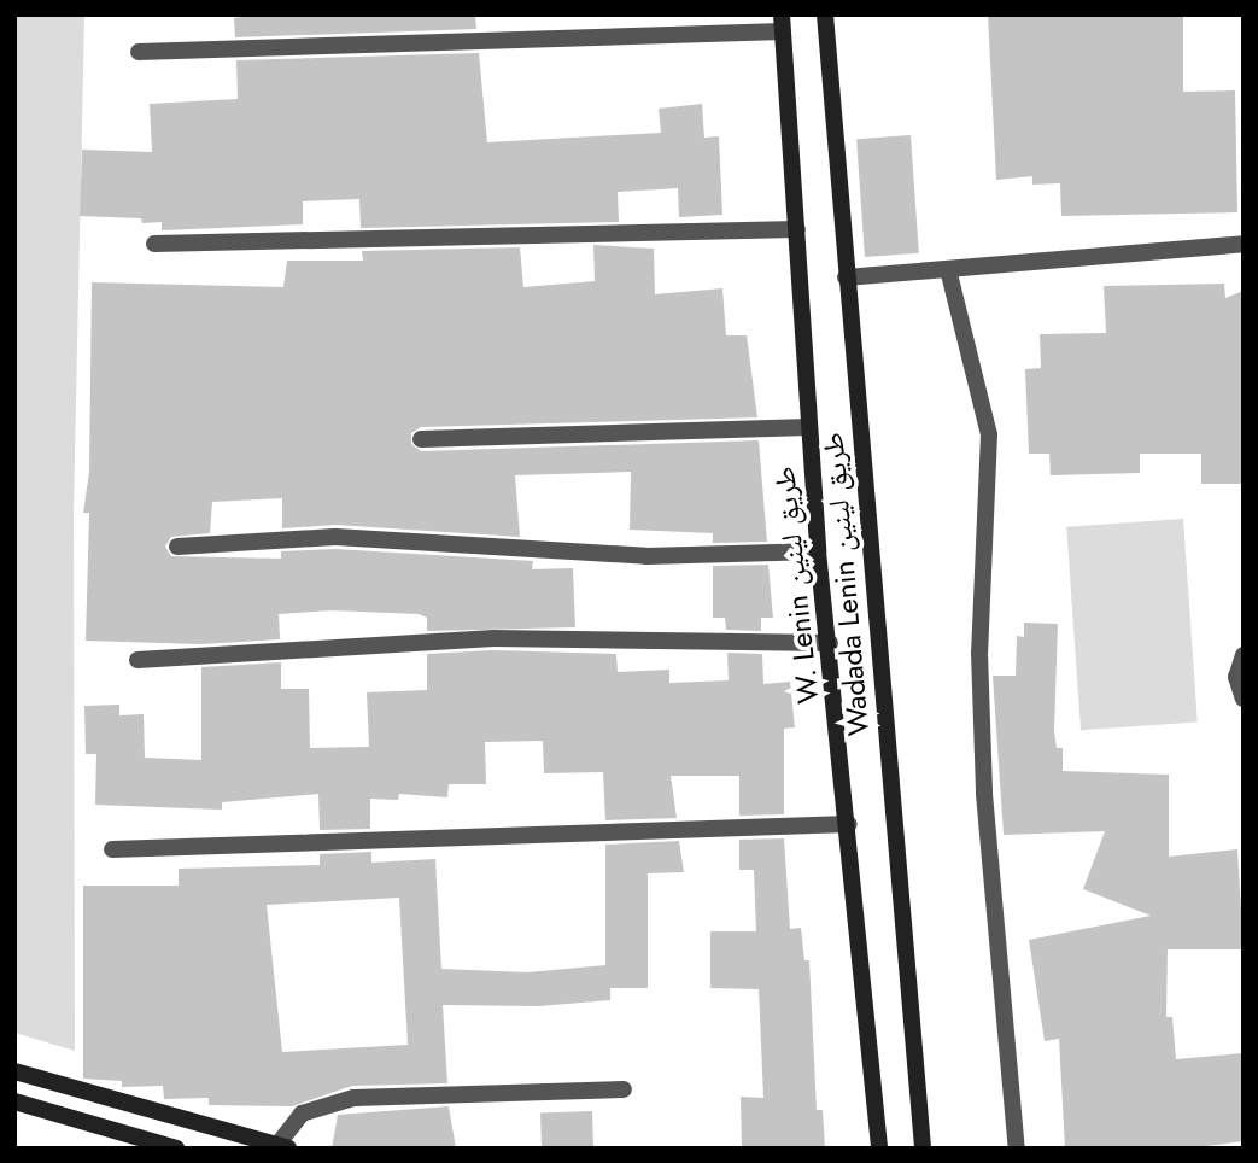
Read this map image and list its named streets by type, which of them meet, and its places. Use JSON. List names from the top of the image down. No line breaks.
{"streets":{"main road":["Wadada Lenin طريق لينين","W. Lenin طريق لينين"]}}
